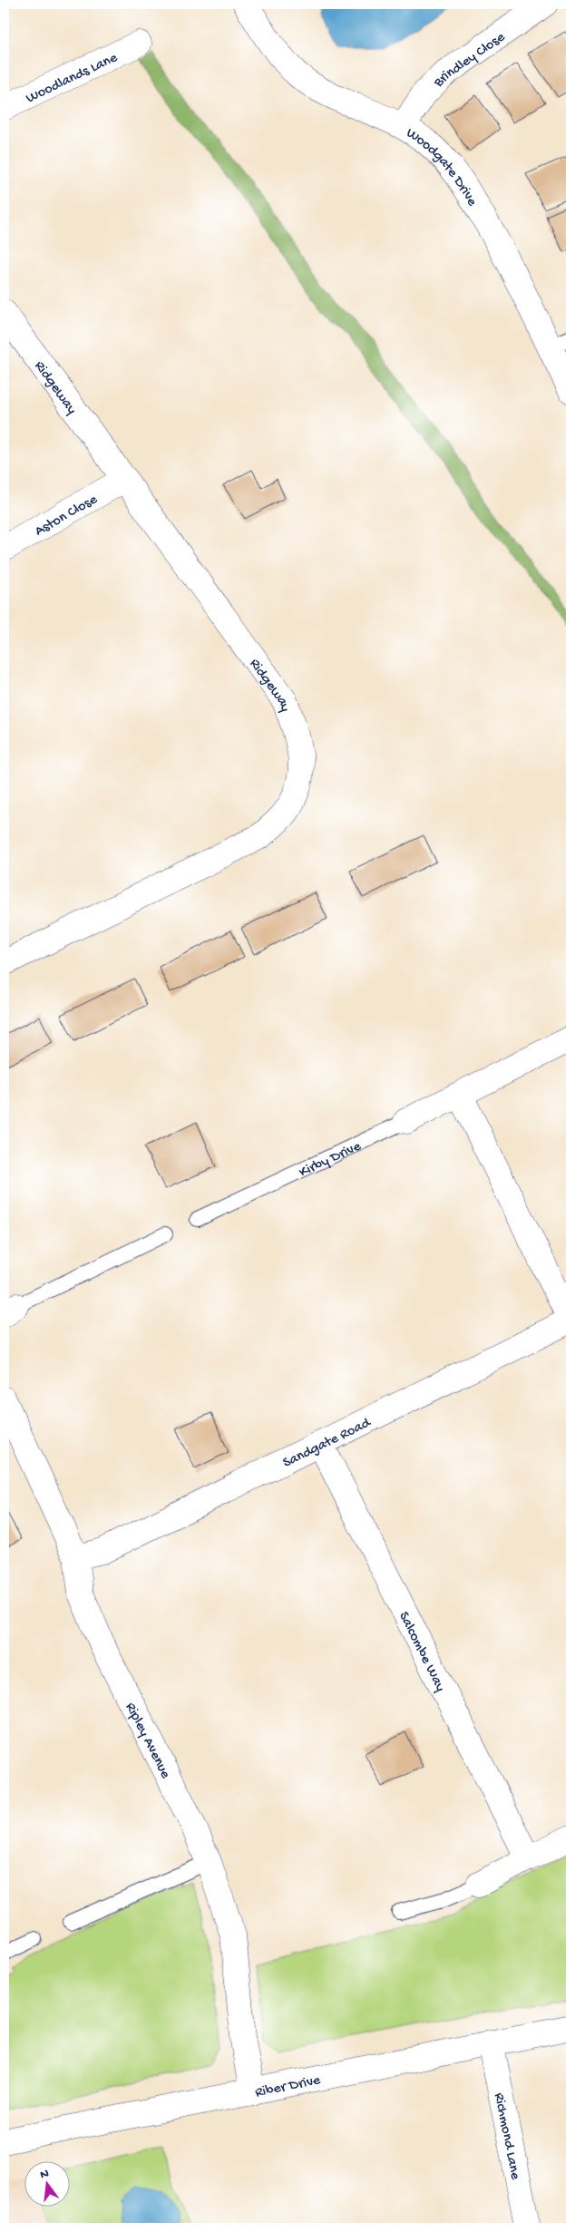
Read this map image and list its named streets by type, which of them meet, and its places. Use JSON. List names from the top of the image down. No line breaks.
{"streets":{"street":["Brindley Close","Woodlands Lane","Woodgate Drive","Ridgeway","Aston Close","Kirby Drive","Sandgate Road","Salcombe Way","Ripley Avenue","Riber Drive","Richmond Lane"]},"crossings":[["Brindley Close","Woodgate Drive"],["Ridgeway","Aston Close"],["Sandgate Road","Salcombe Way"],["Sandgate Road","Ripley Avenue"],["Ripley Avenue","Riber Drive"],["Riber Drive","Richmond Lane"]],"north":"top"}
